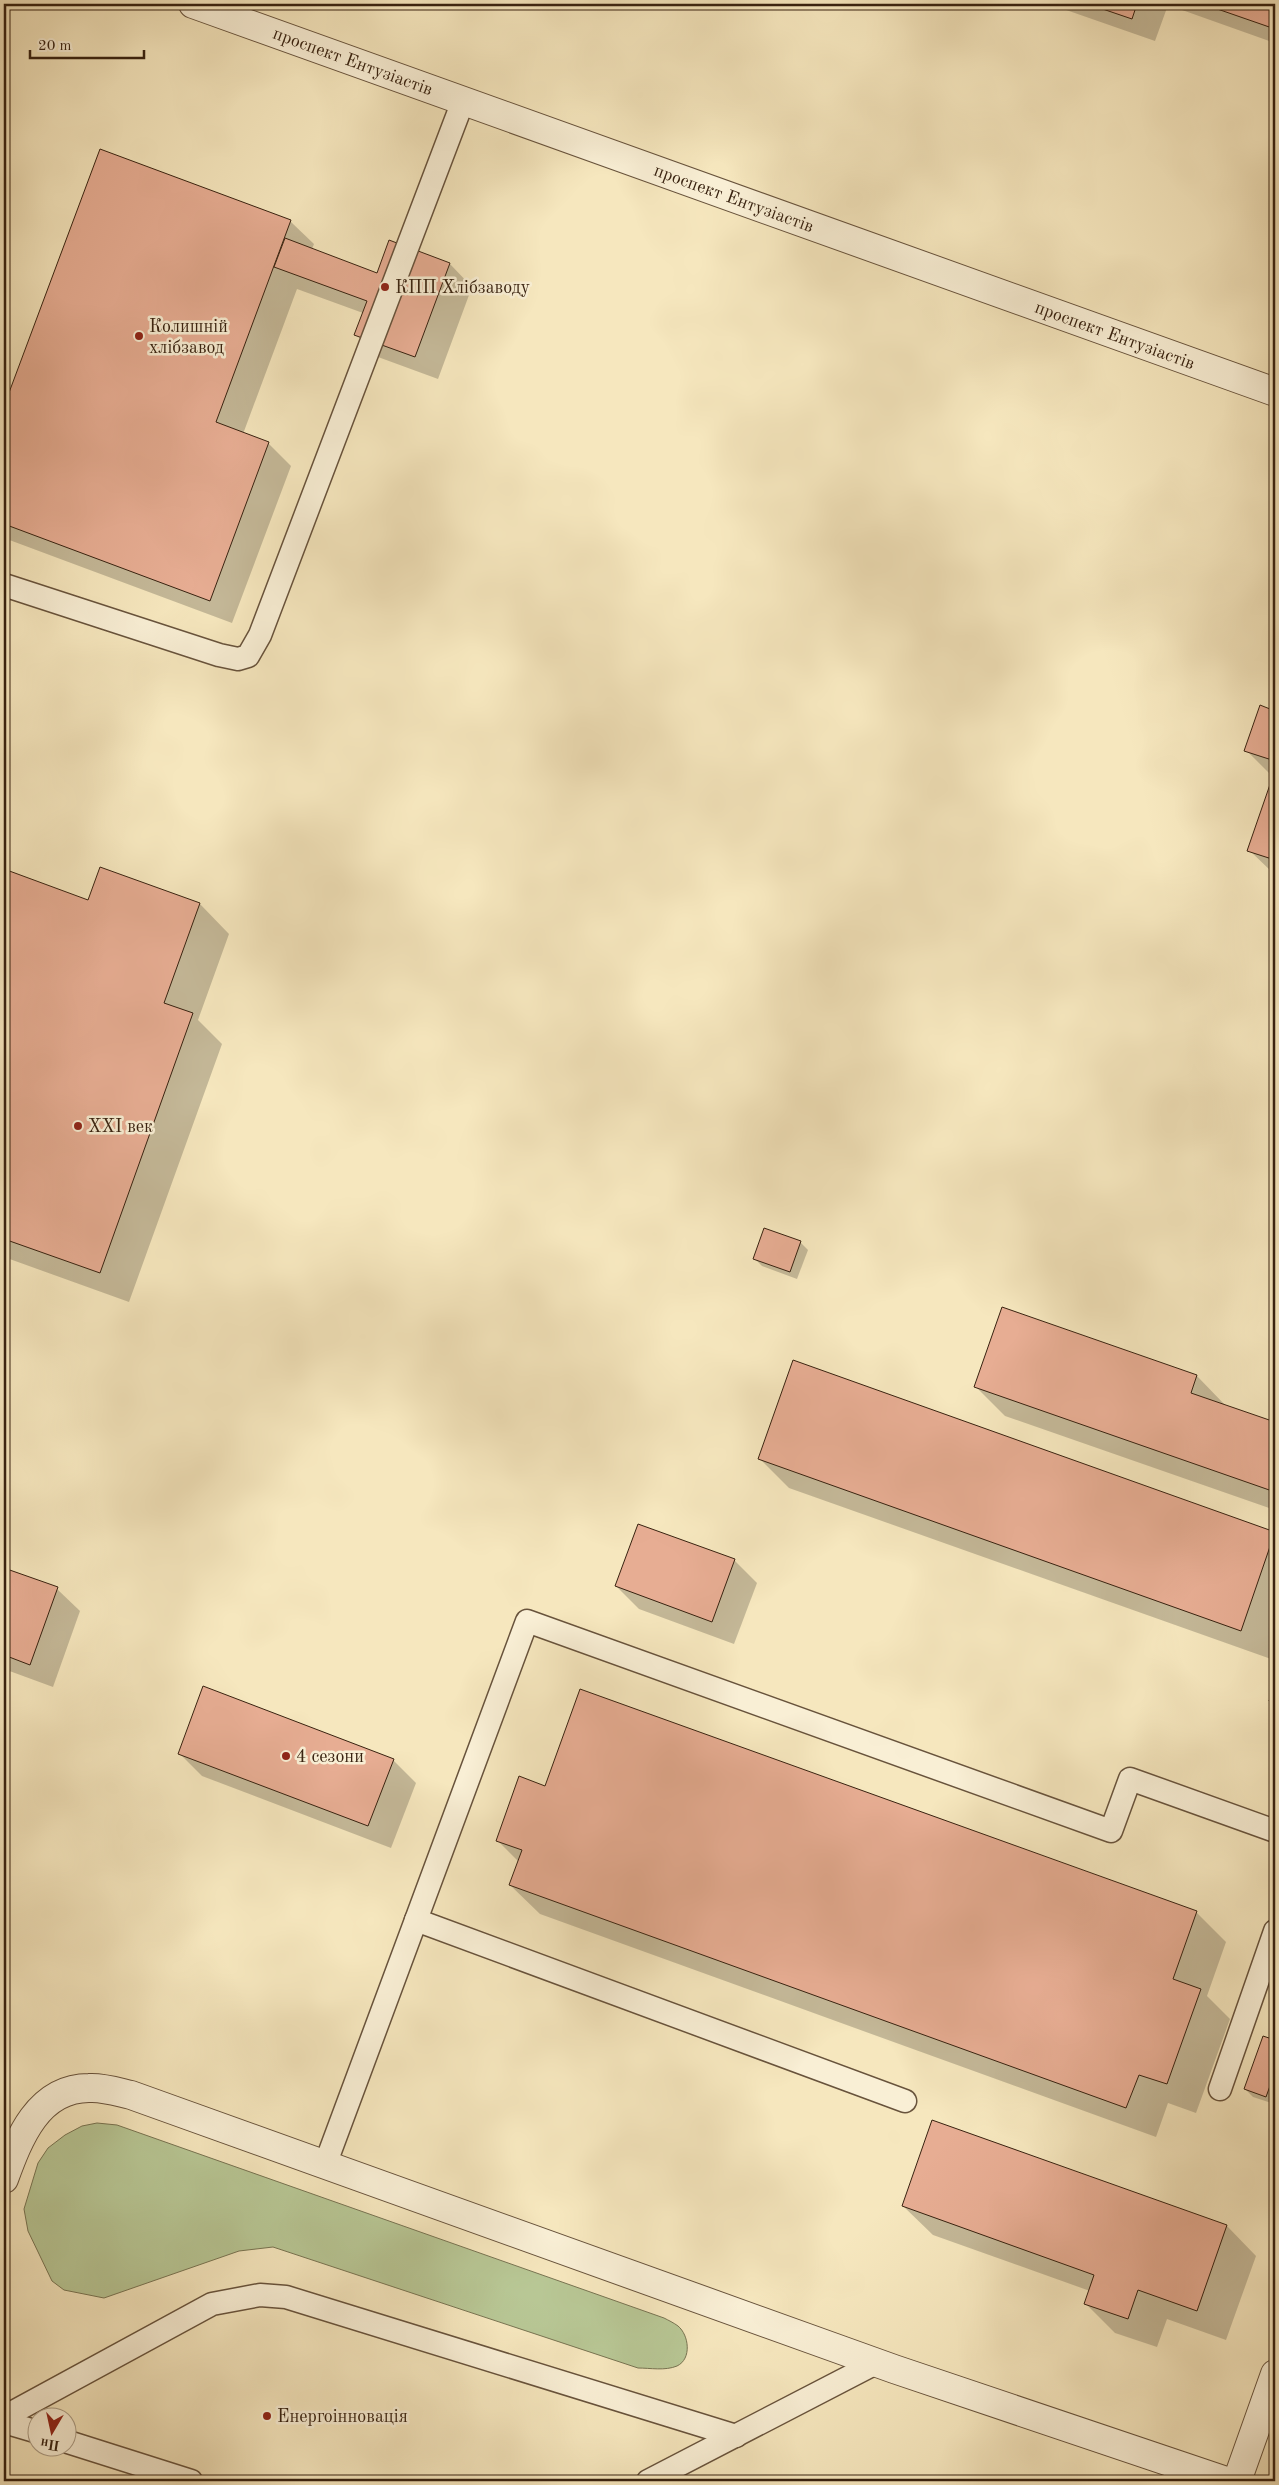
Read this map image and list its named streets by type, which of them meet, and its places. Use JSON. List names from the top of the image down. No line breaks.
{"streets":{"street":["проспект Ентузіастів"]},"places":["КПП Хлібзаводу","Колишній хлібзавод","XXI век","4 сезони","Енергоінновація"],"scale_bar":"20 m","north":"bottom"}
